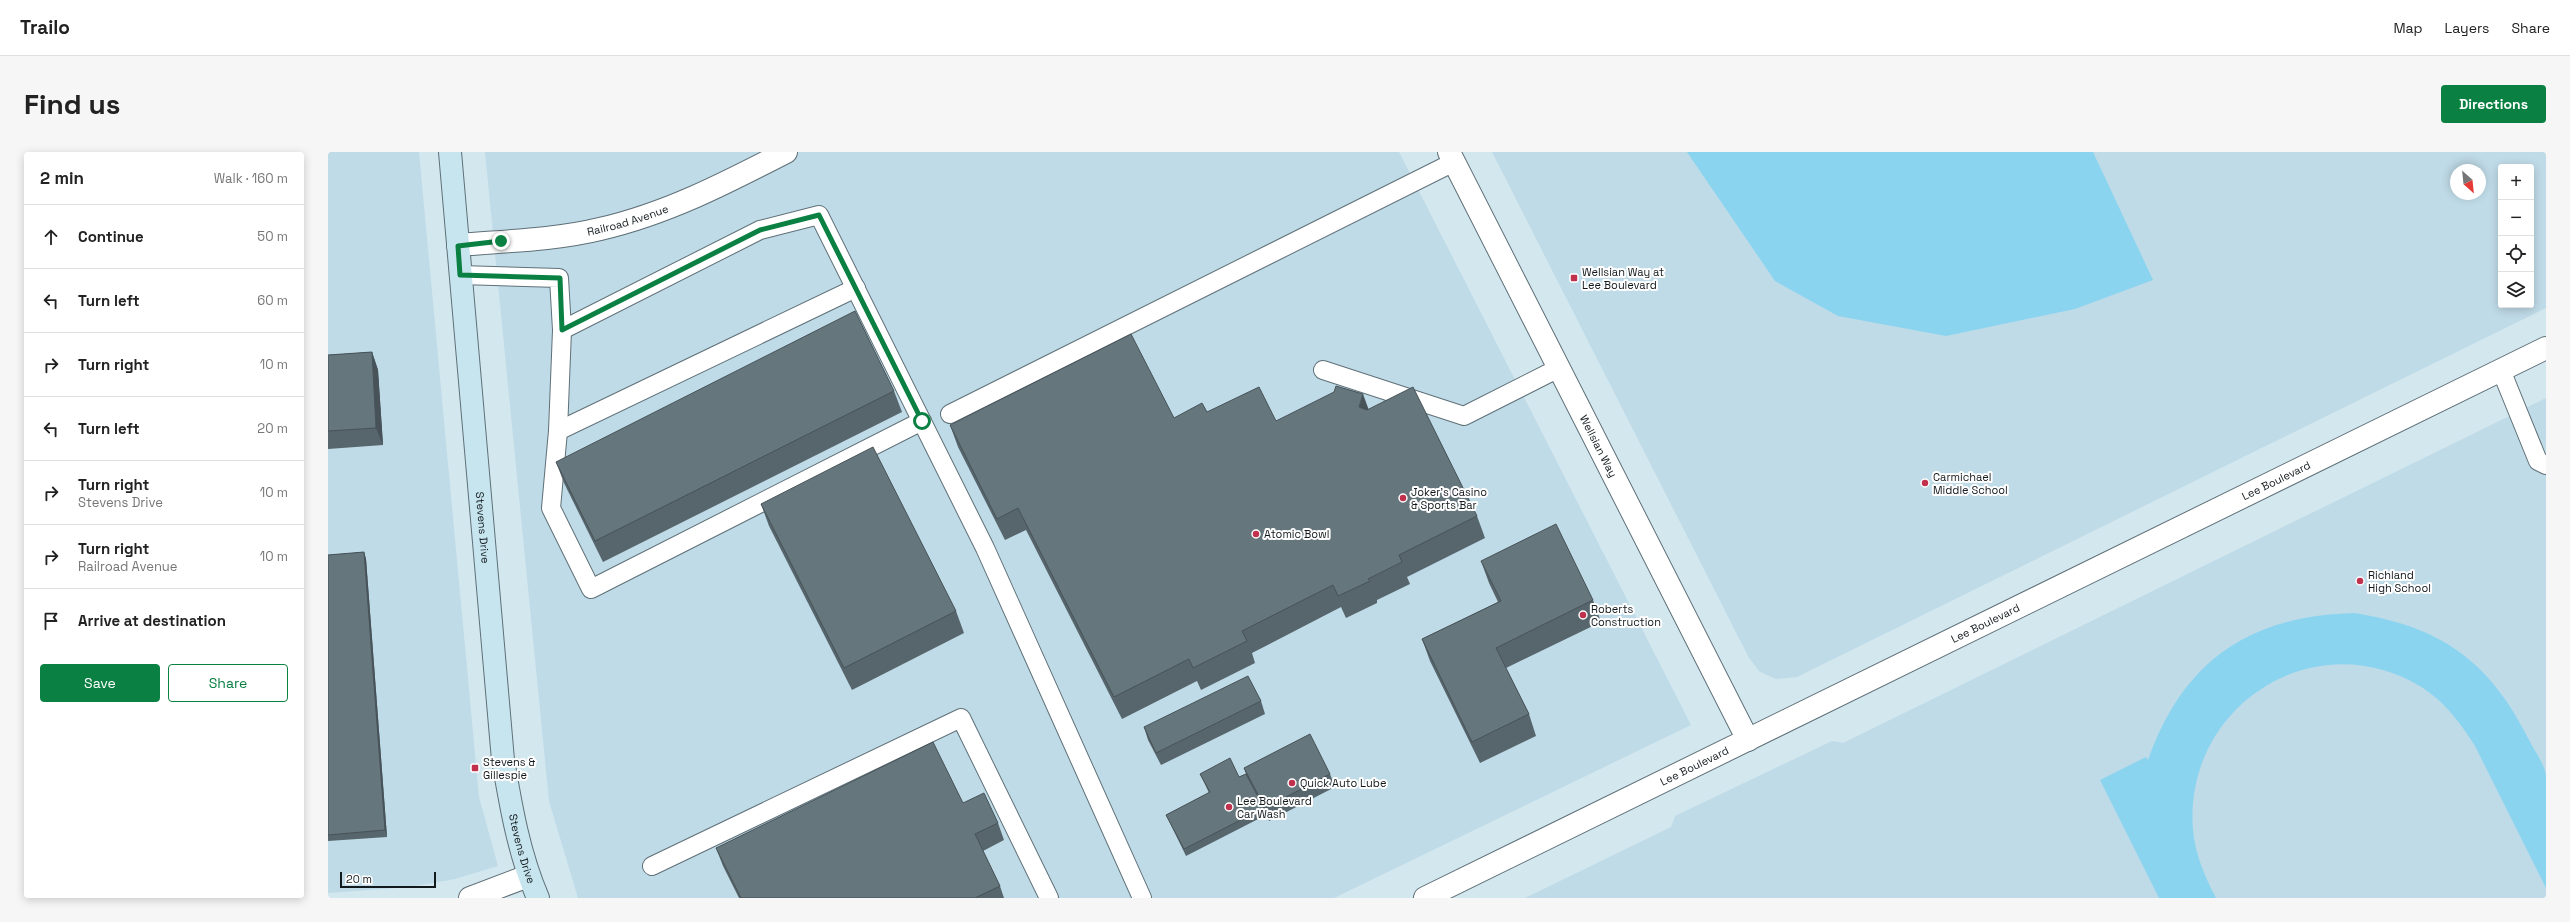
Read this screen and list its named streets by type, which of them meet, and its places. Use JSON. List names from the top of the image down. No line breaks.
{"streets":{"main road":["Stevens Drive"],"street":["Railroad Avenue","Wellsian Way","Lee Boulevard"]},"crossings":[["Railroad Avenue","Stevens Drive"],["Wellsian Way","Lee Boulevard"]],"places":{"transit":["Wellsian Way at Lee Boulevard","Stevens & Gillespie"],"other":["Carmichael Middle School","Joker's Casino & Sports Bar","Atomic Bowl","Richland High School","Roberts Construction","Quick Auto Lube","Lee Boulevard Car Wash"]},"scale_bar":"20 m","north":"bottom right","page":{"header":"Trailo","nav":["Map","Layers","Share"],"buttons":["Directions",["Save","Share"]],"title":"Find us","heading":["2 min","Walk · 160 m"],"map_buttons":["+","−"],"list":[["Continue","50 m"],["Turn left","60 m"],["Turn right","10 m"],["Turn left","20 m"],["Turn right","Stevens Drive","10 m"],["Turn right","Railroad Avenue","10 m"],"Arrive at destination"],"scale":"20 m"}}
